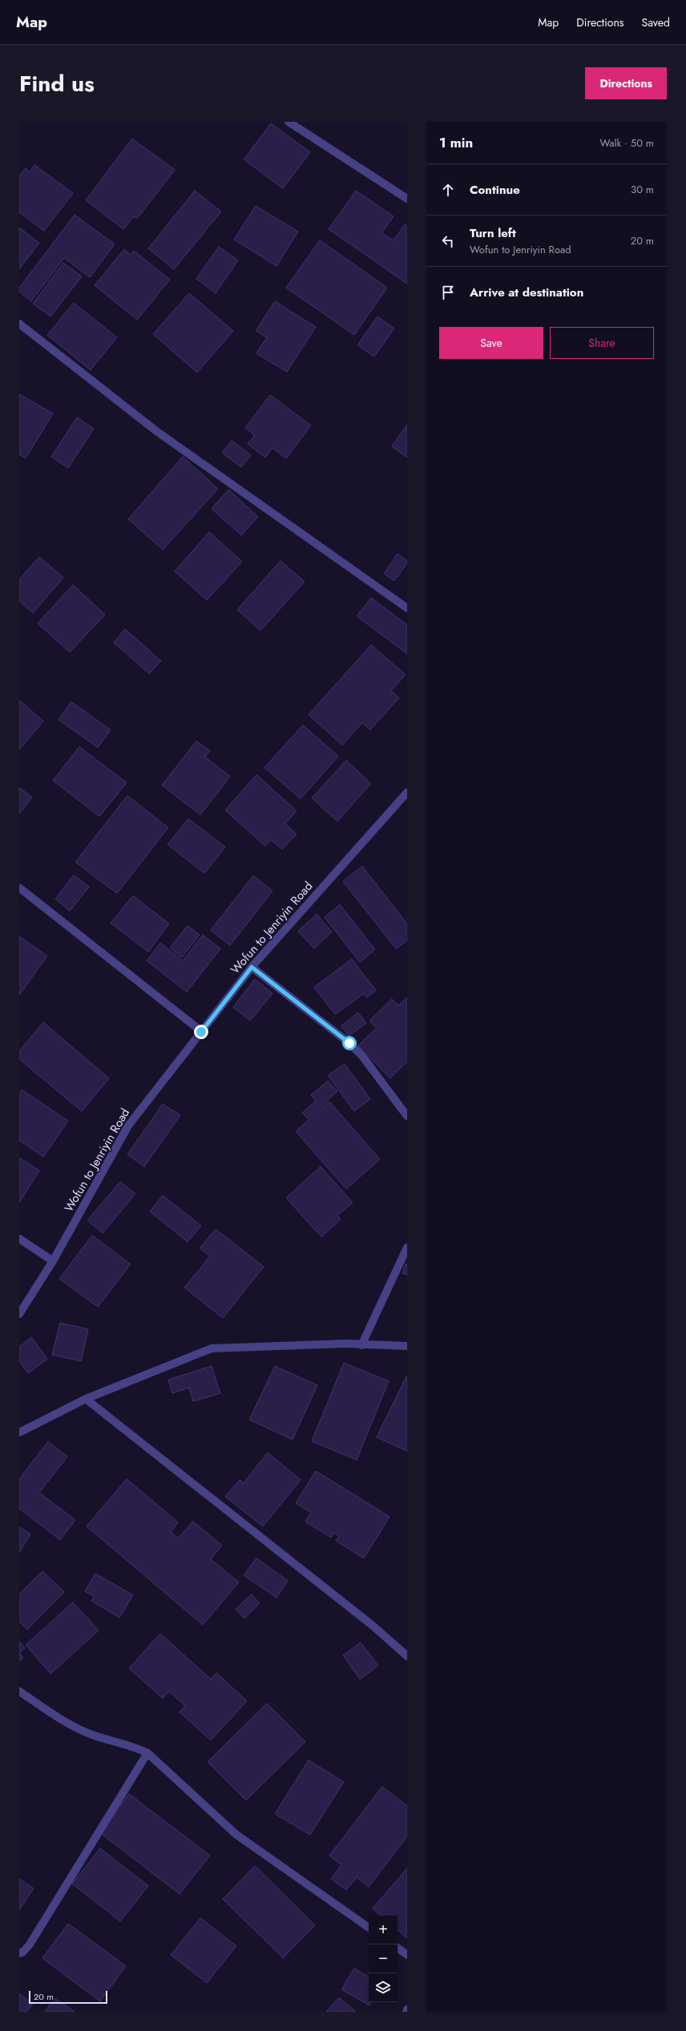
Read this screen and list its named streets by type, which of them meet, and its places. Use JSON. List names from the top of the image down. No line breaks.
{"streets":{"street":["Wofun to Jenriyin Road"]},"scale_bar":"20 m","page":{"header":"Map","nav":["Map","Directions","Saved"],"title":"Find us","buttons":["Directions",["Save","Share"]],"heading":["1 min","Walk · 50 m"],"list":[["Continue","30 m"],["Turn left","Wofun to Jenriyin Road","20 m"],"Arrive at destination"],"map_buttons":["+","−"],"scale":"20 m"}}
